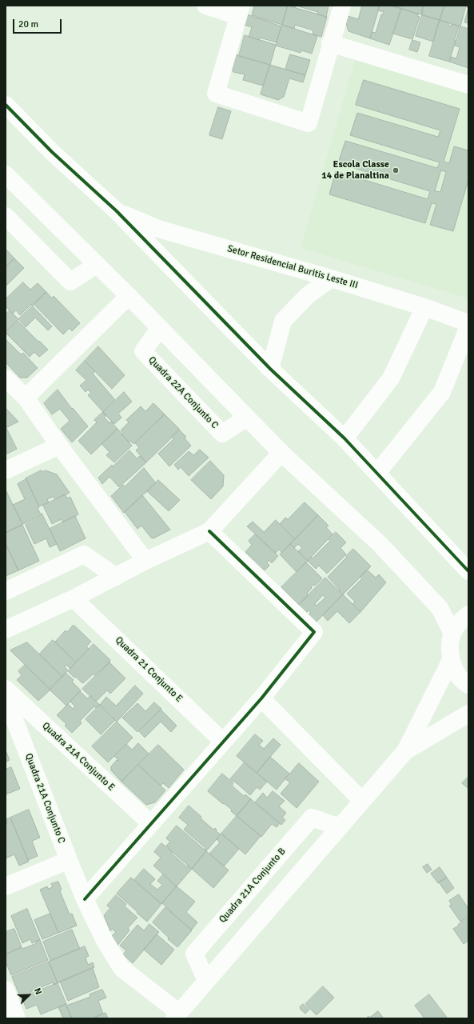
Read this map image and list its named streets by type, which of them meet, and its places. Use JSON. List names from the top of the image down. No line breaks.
{"streets":{"street":["Setor Residencial Buritis Leste III","Quadra 22A Conjunto C","Quadra 21 Conjunto E","Quadra 21A Conjunto E","Quadra 21A Conjunto C","Quadra 21A Conjunto B"]},"places":["Escola Classe 14 de Planaltina"],"scale_bar":"20 m","north":"top right"}
